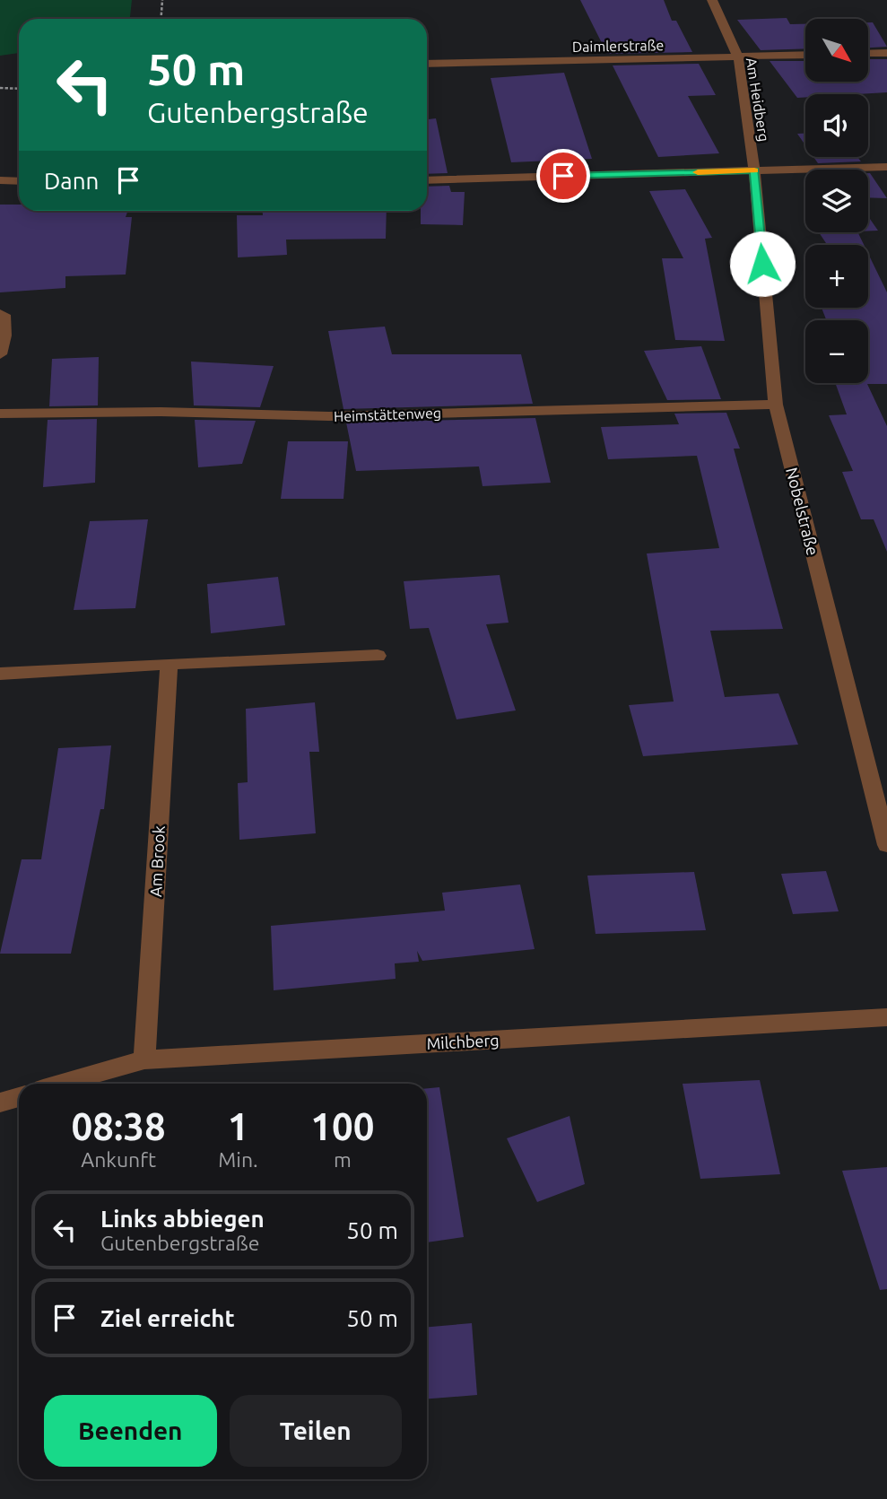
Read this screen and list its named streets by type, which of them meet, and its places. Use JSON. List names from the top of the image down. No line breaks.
{"streets":{"street":["Daimlerstraße","Am Heidberg","Heimstättenweg","Nobelstraße","Am Brook","Milchberg"]},"crossings":[["Daimlerstraße","Am Heidberg"],["Am Heidberg","Nobelstraße"],["Heimstättenweg","Nobelstraße"],["Am Brook","Milchberg"]],"north":"bottom right","page":{"map_buttons":["+","−"],"turn":["50 m","Gutenbergstraße"],"then":"Dann","eta":["08:38","Ankunft","1","Min.","100","m"],"list":[{"name":"Links abbiegen","note":"Gutenbergstraße","value":"50 m"},{"name":"Ziel erreicht","value":"50 m"}],"buttons":["Beenden","Teilen"]}}
